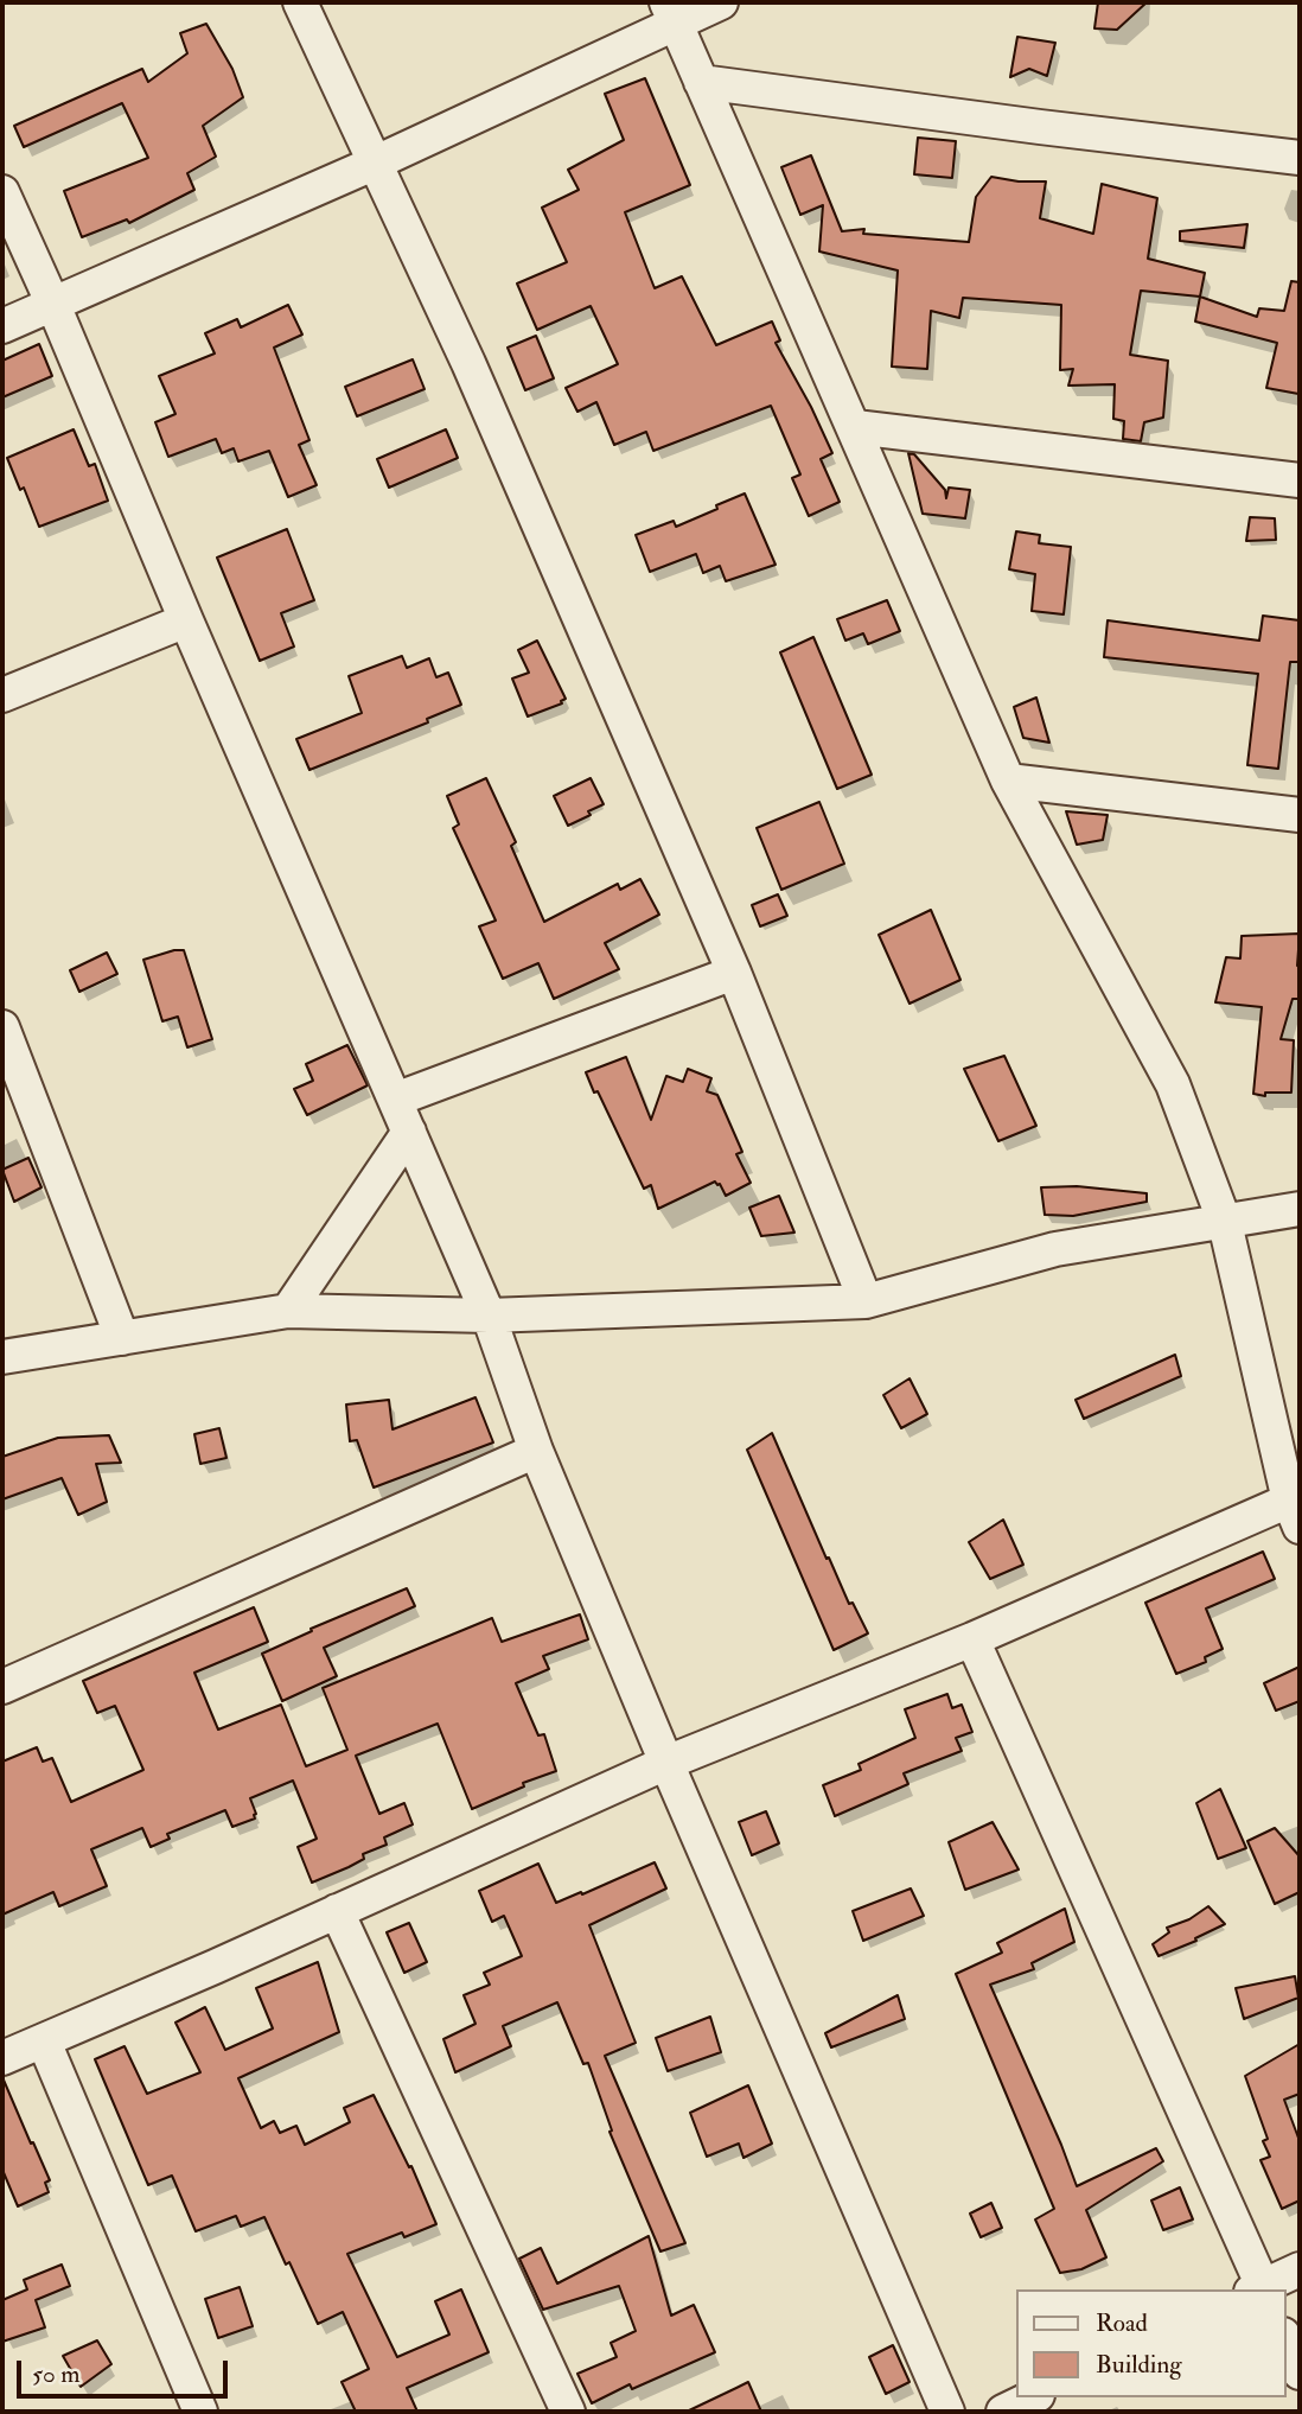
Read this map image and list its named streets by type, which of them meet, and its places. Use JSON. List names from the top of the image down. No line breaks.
{"legend":["Road","Building"],"scale_bar":"50 m"}
